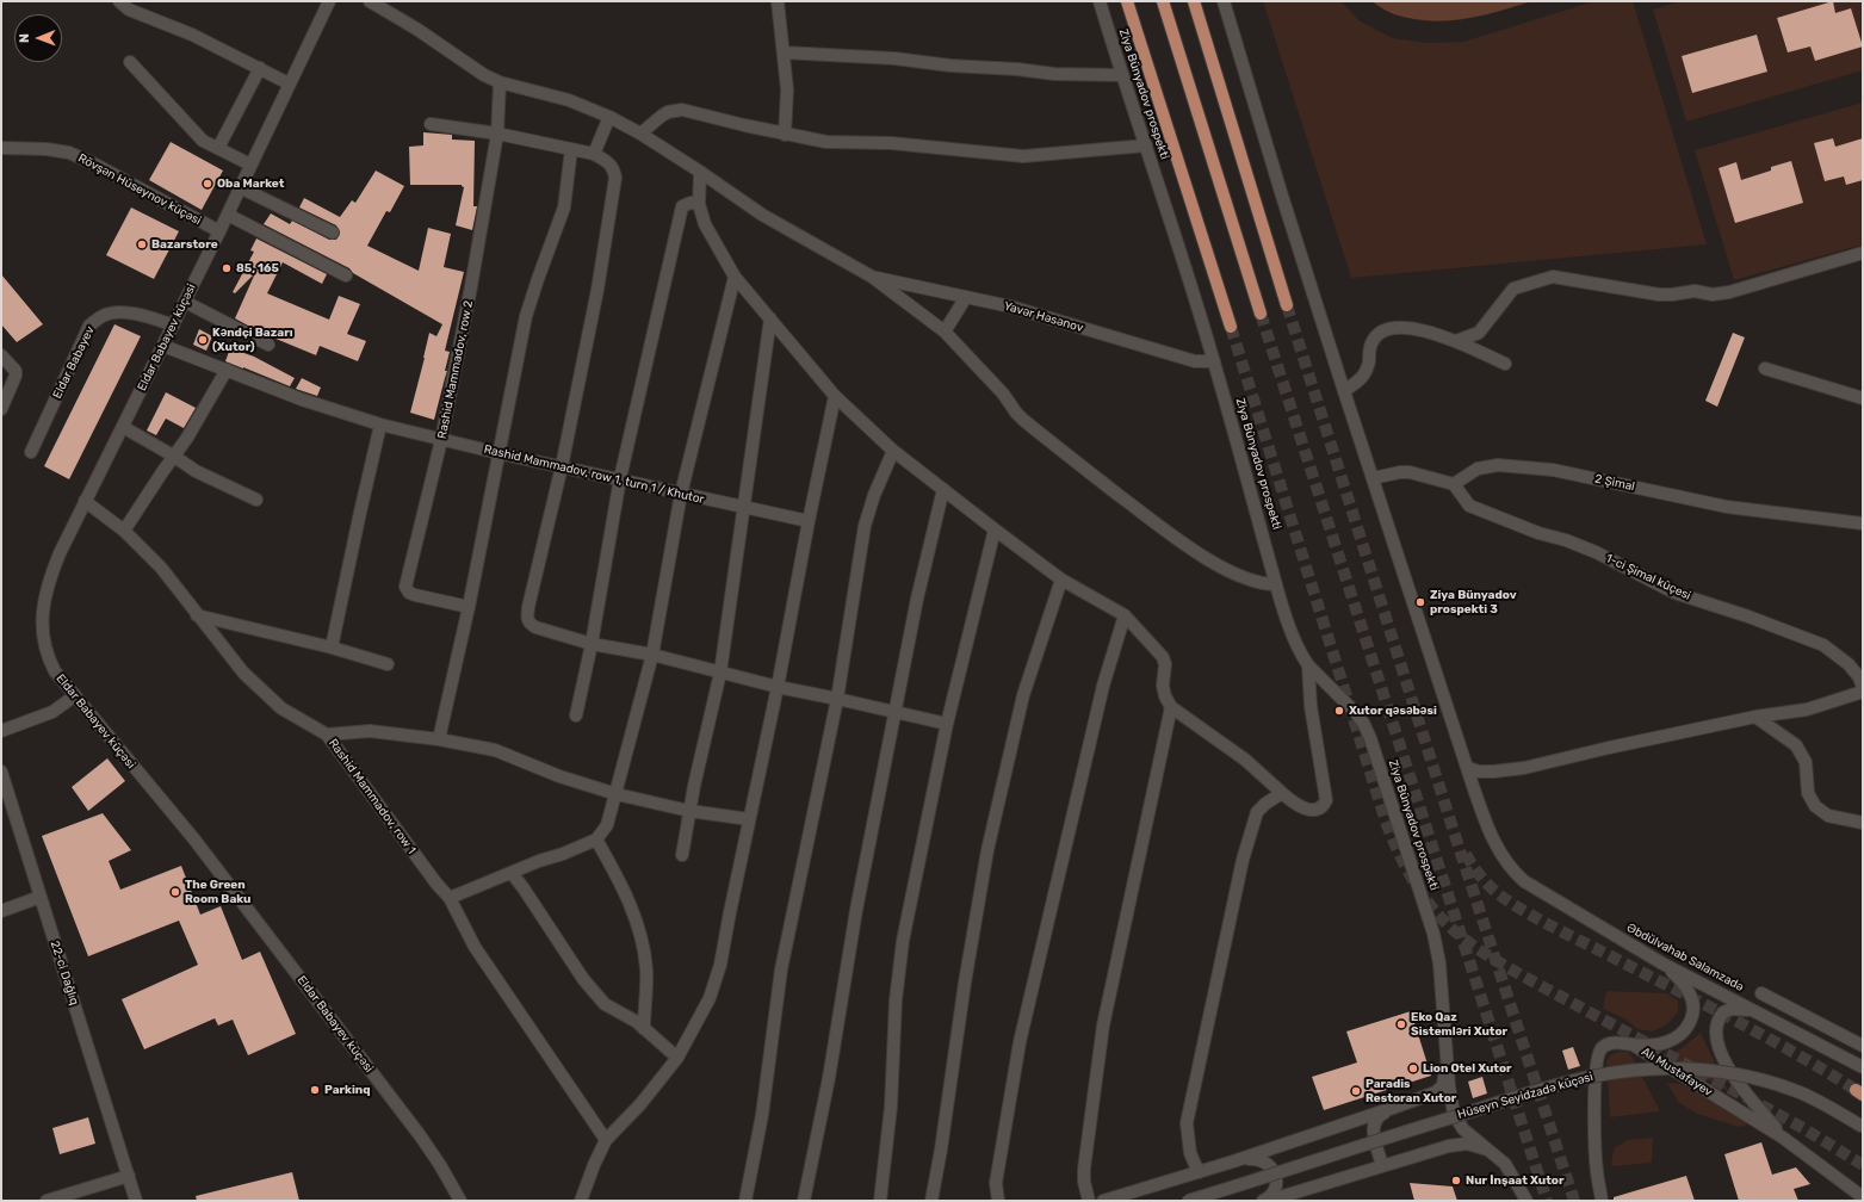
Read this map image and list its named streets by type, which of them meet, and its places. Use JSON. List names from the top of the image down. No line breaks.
{"streets":{"main road":["Ziya Bünyadov prospekti"],"street":["Rövşən Hüseynov küçəsi","Yavər Həsənov","Eldar Babayev küçəsi","Eldar Babayev","Rashid Mammadov, row 2","Rashid Mammadov, row 1, turn 1 / Khutor","2 Şimal","1-ci Şimal küçesi","Rashid Mammadov, row 1","Əbdülvahab Salamzadə","22-ci Dağlıq","Alı Mustafayev","Hüseyn Seyidzadə küçəsi"]},"crossings":[["Ziya Bünyadov prospekti","Yavər Həsənov"],["Rövşən Hüseynov küçəsi","Eldar Babayev küçəsi"],["Eldar Babayev küçəsi","Eldar Babayev"],["Eldar Babayev küçəsi","Rashid Mammadov, row 1, turn 1 / Khutor"],["Eldar Babayev küçəsi","Rashid Mammadov, row 1"],["Rashid Mammadov, row 2","Rashid Mammadov, row 1, turn 1 / Khutor"],["2 Şimal","1-ci Şimal küçesi"]],"places":["Oba Market","Bazarstore","85, 165","Kəndçi Bazarı (Xutor)","Ziya Bünyadov prospekti 3","Xutor qəsəbəsi","The Green Room Baku","Eko Qaz Sistemləri Xutor","Lion Otel Xutor","Parkinq","Paradis Restoran Xutor","Nur İnşaat Xutor"],"north":"left"}
